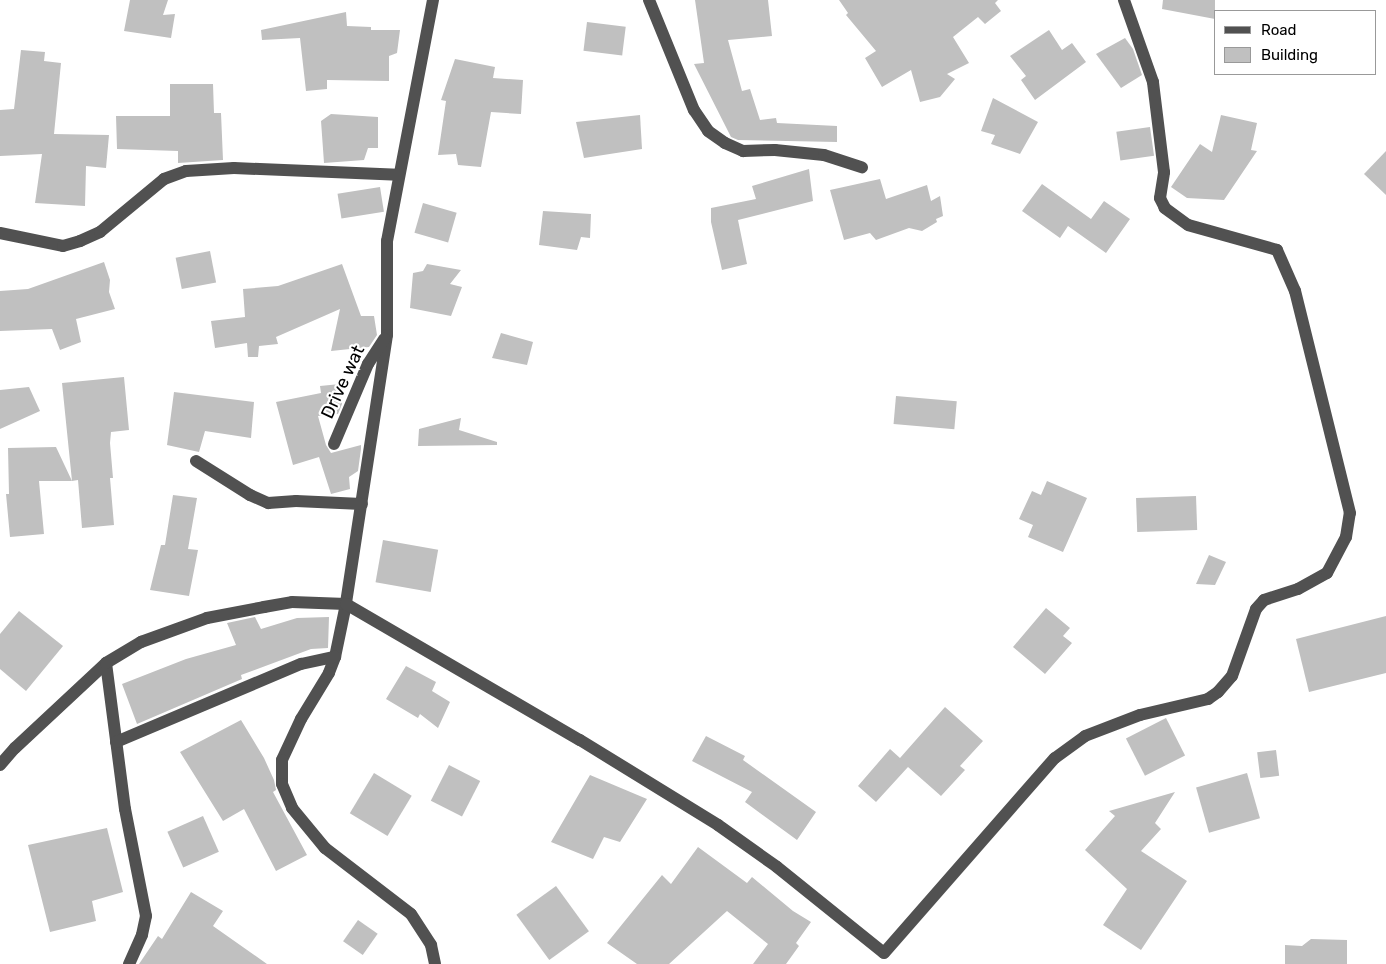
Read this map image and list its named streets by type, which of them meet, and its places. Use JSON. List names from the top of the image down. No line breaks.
{"streets":{"street":["Drive wat"]},"legend":["Road","Building"]}
